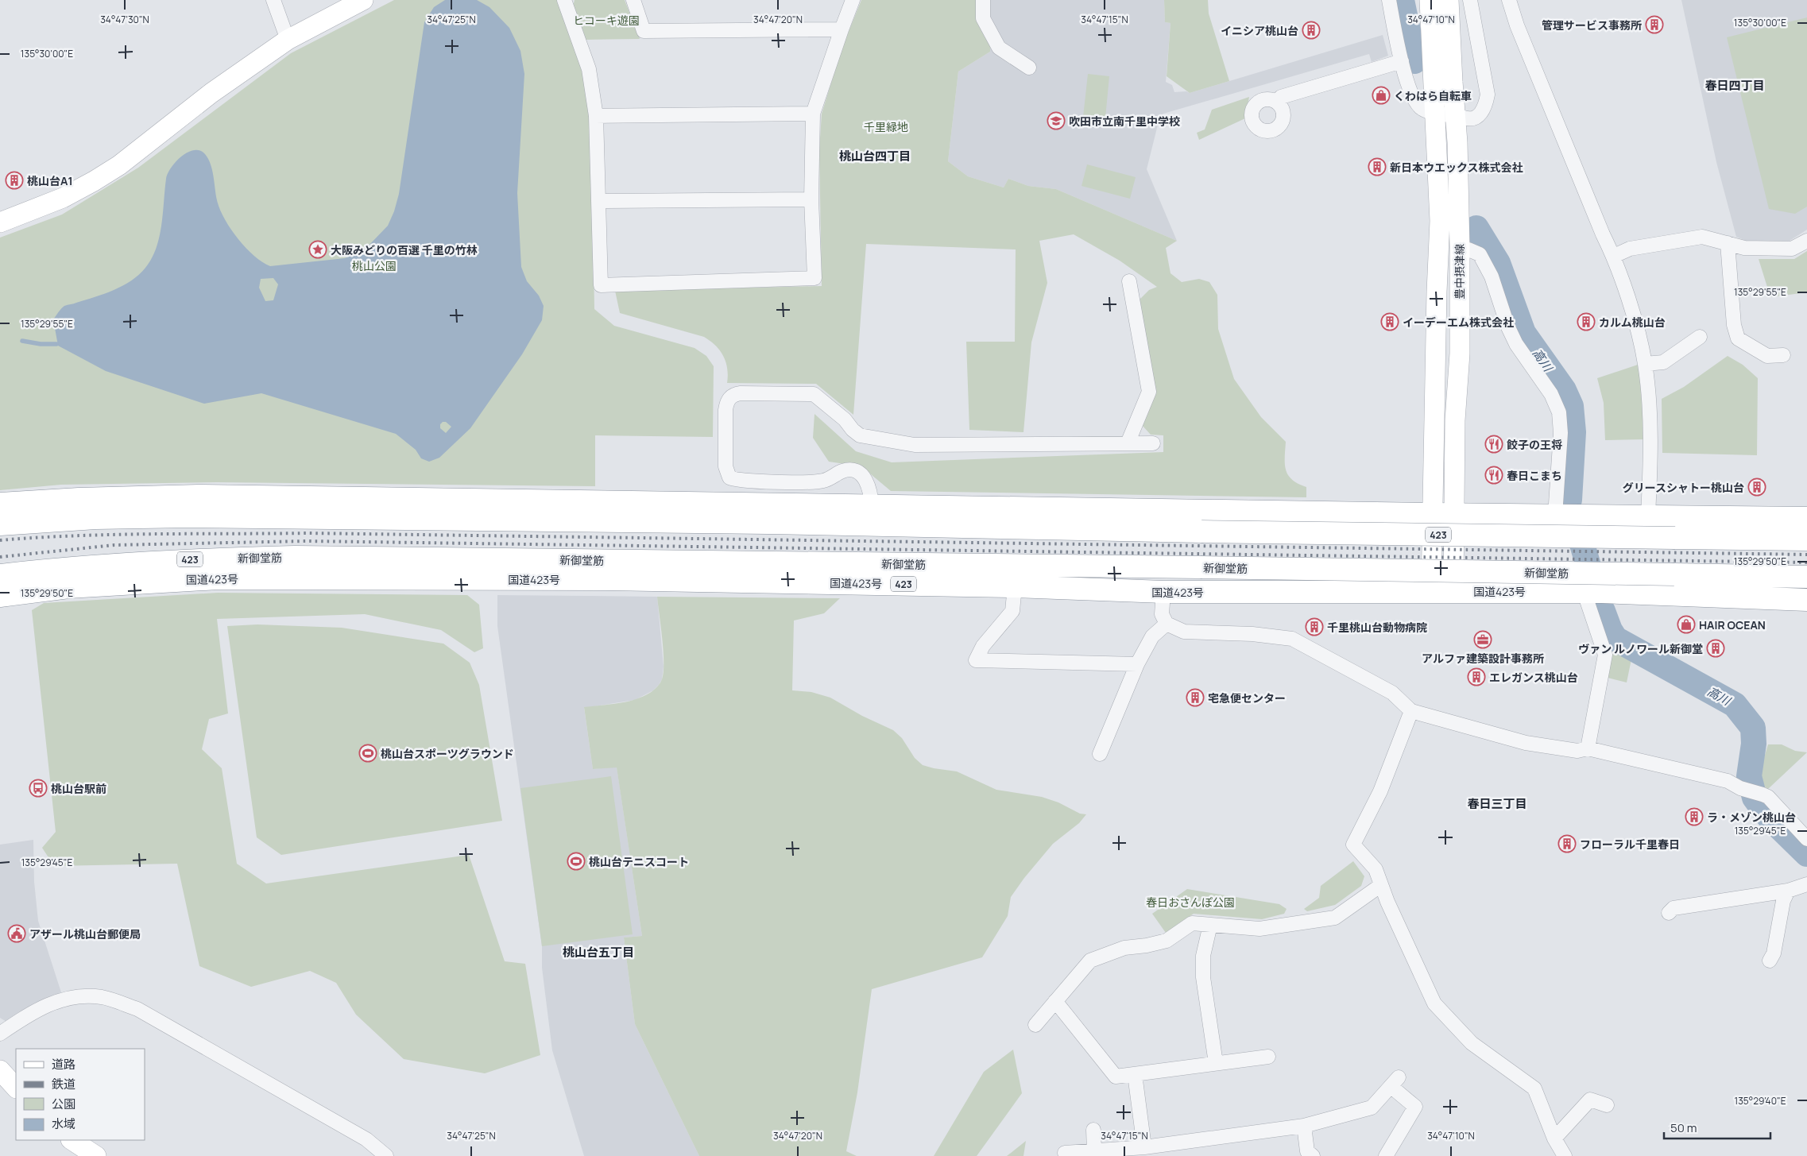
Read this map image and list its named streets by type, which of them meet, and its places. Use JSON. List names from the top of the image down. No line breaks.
{"streets":{"highway":["423","新御堂筋","国道423号"],"main road":["豊中摂津線"]},"crossings":[["豊中摂津線","423"],["豊中摂津線","国道423号"]],"districts":["春日四丁目","桃山台四丁目","春日三丁目","桃山台五丁目"],"water":["高川"],"parks":["ヒコーキ遊園","千里緑地","桃山公園","春日おさんぽ公園"],"places":{"building":["管理サービス事務所","イニシア桃山台","新日本ウエックス株式会社","桃山台A1","イーデーエム株式会社","カルム桃山台","グリースシャトー桃山台","千里桃山台動物病院","ヴァン ルノワール新御堂","エレガンス桃山台","宅急便センター","ラ・メゾン桃山台","フローラル千里春日"],"shop":["くわはら自転車","HAIR OCEAN"],"school or university":["吹田市立南千里中学校"],"place":["大阪みどりの百選 千里の竹林"],"restaurant":["餃子の王将","春日こまち"],"office":["アルファ建築設計事務所"],"sports":["桃山台スポーツグラウンド","桃山台テニスコート"],"bus stop":["桃山台駅前"],"public building":["アザール桃山台郵便局"]},"legend":["道路","鉄道","公園","水域"],"scale_bar":"50 m","coordinates":["34°47'30\"N","34°47'25\"N","34°47'20\"N","34°47'15\"N","34°47'10\"N","135°30'00\"E","135°29'55\"E","135°29'50\"E","135°29'45\"E","135°29'40\"E"]}
